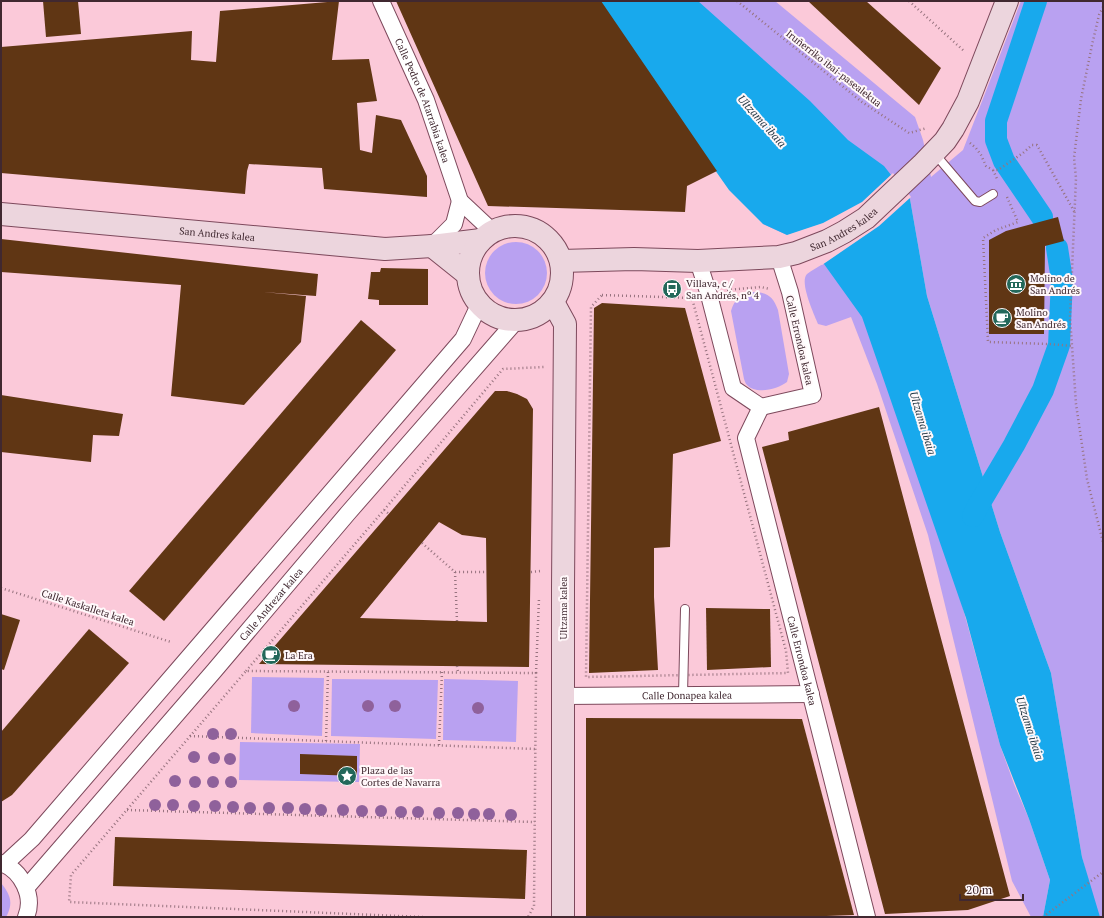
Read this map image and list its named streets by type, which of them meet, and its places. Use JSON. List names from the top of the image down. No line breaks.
{"streets":{"main road":["San Andres kalea","Ultzama kalea"],"street":["Calle Pedro de Atarrabia kalea","Calle Errondoa kalea","Calle Andrezar kalea","Calle Donapea kalea"],"path":["Iruñerriko ibai-pasealekua","Calle Kaskalleta kalea"]},"crossings":[["Iruñerriko ibai-pasealekua","San Andres kalea"],["Calle Pedro de Atarrabia kalea","San Andres kalea"],["Calle Pedro de Atarrabia kalea","Calle Andrezar kalea"],["Calle Pedro de Atarrabia kalea","Ultzama kalea"],["San Andres kalea","Calle Errondoa kalea"],["San Andres kalea","Calle Andrezar kalea"],["San Andres kalea","Ultzama kalea"],["Calle Errondoa kalea","Calle Donapea kalea"],["Calle Andrezar kalea","Ultzama kalea"],["Ultzama kalea","Calle Donapea kalea"]],"water":["Ultzama ibaia"],"places":{"museum":["Molino de San Andrés"],"bus stop":["Villava, c / San Andrés, nº 4"],"cafe":["Molino San Andrés","La Era"],"place":["Plaza de las Cortes de Navarra"]},"scale_bar":"20 m"}
